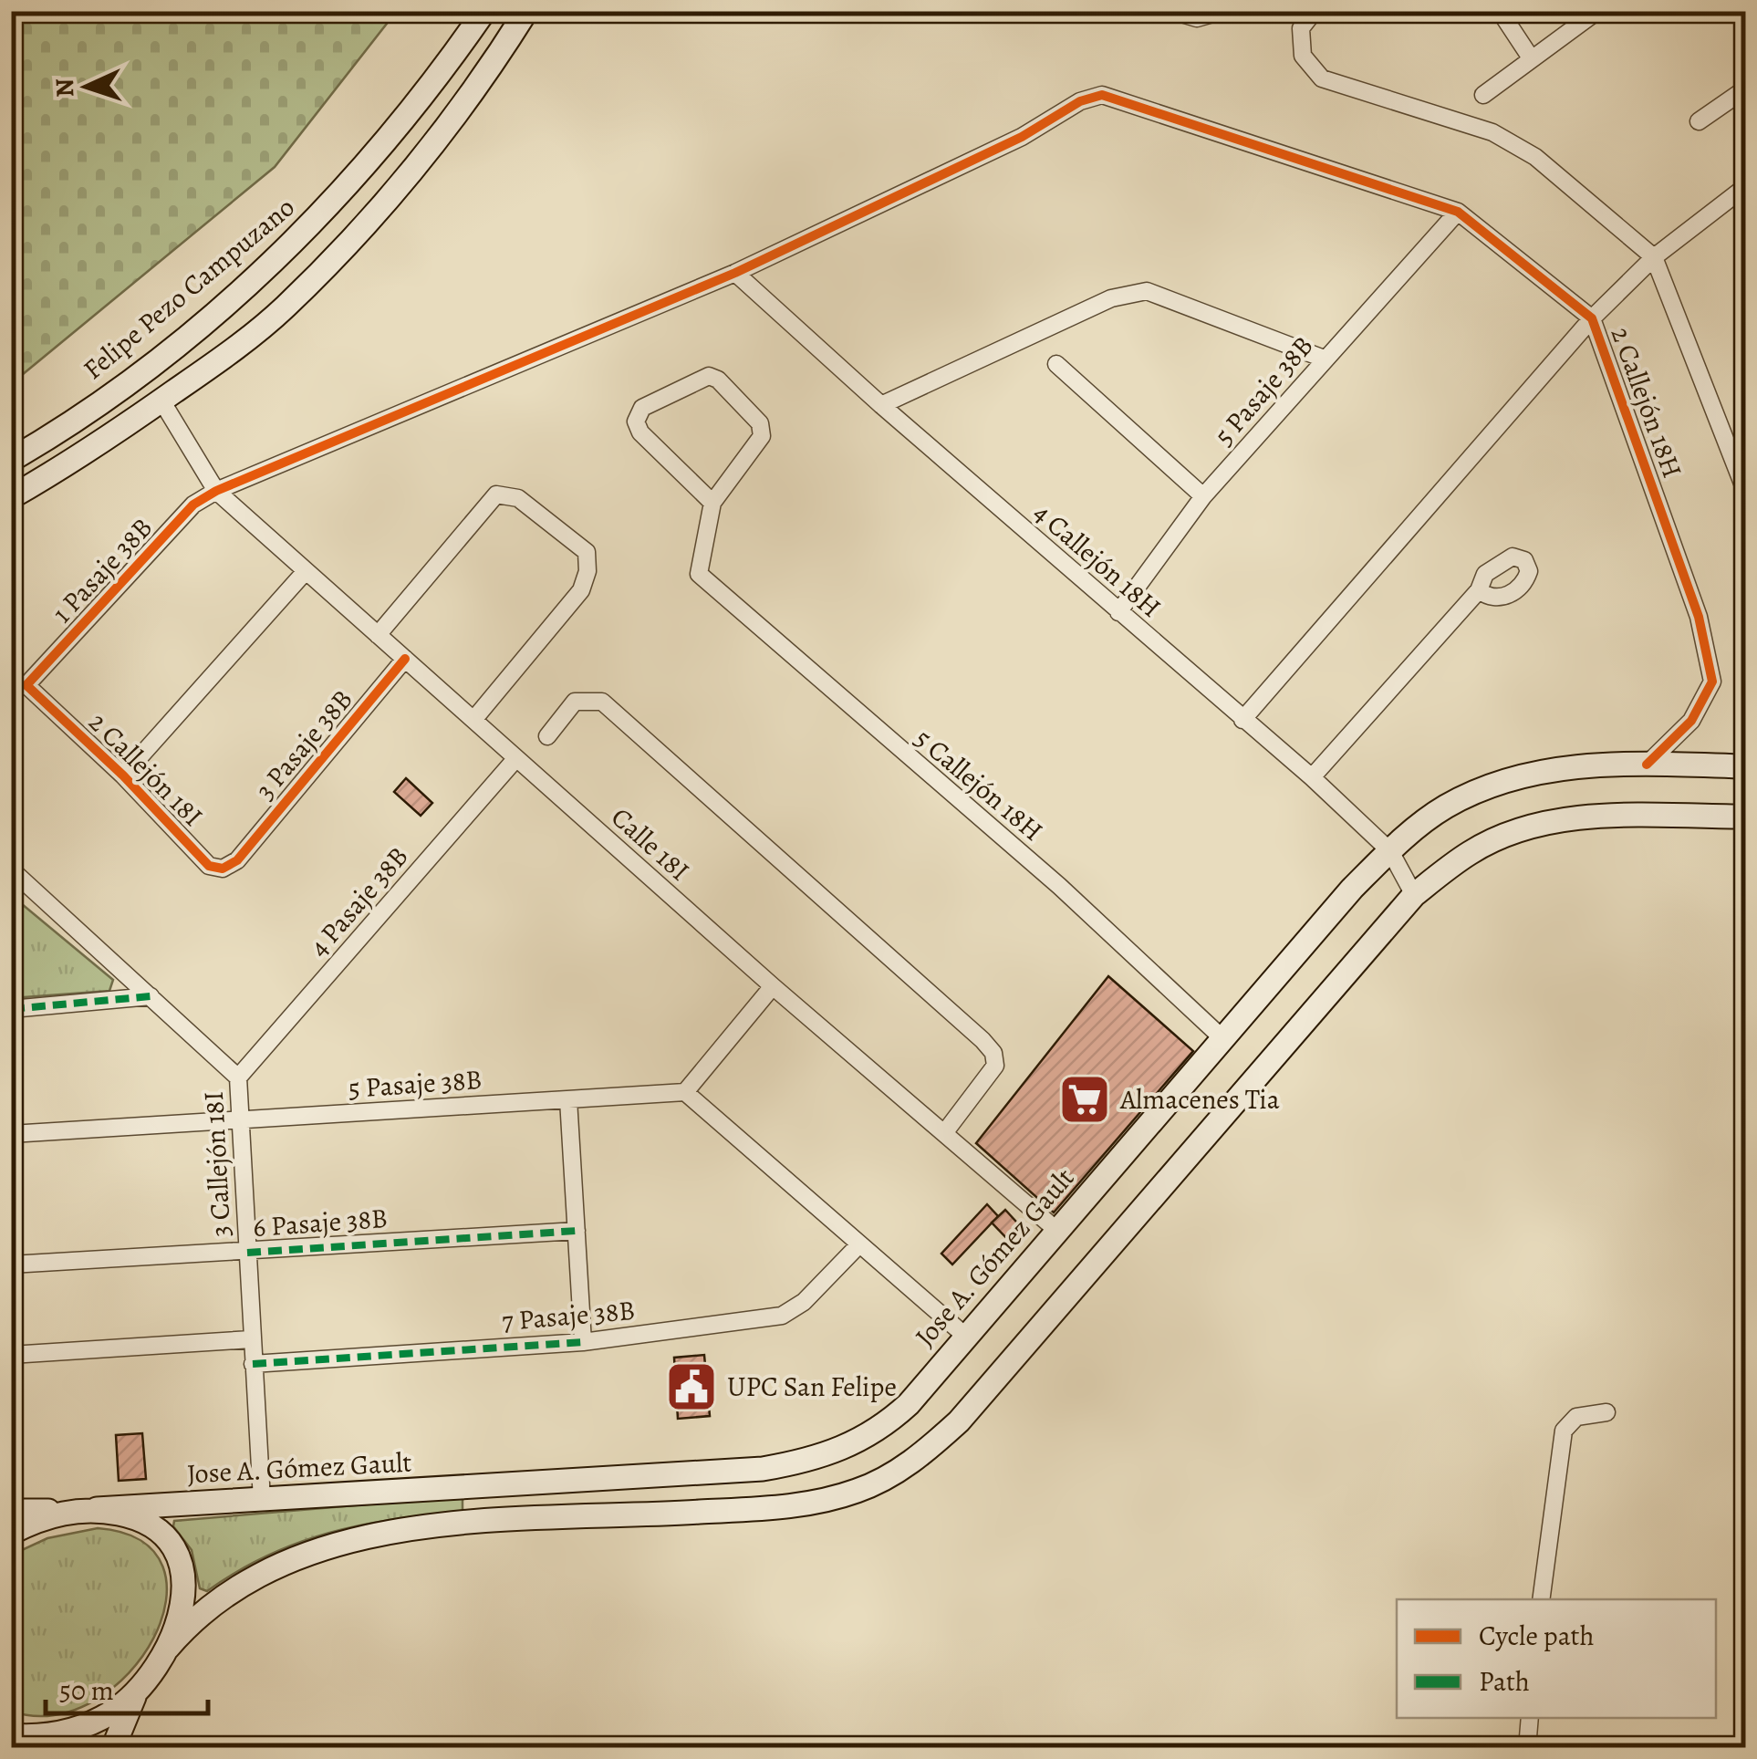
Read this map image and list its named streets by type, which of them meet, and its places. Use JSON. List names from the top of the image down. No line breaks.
{"streets":{"main road":["Felipe Pezo Campuzano","Jose A. Gómez Gault"],"street":["5 Pasaje 38B","2 Callejón 18H","4 Callejón 18H","1 Pasaje 38B","3 Pasaje 38B","2 Callejón 18I","5 Callejón 18H","Calle 18I","4 Pasaje 38B","3 Callejón 18I","6 Pasaje 38B","7 Pasaje 38B"]},"crossings":[["5 Pasaje 38B","2 Callejón 18H"],["5 Pasaje 38B","4 Callejón 18H"],["5 Pasaje 38B","3 Callejón 18I"],["2 Callejón 18H","1 Pasaje 38B"],["2 Callejón 18H","Jose A. Gómez Gault"],["4 Callejón 18H","1 Pasaje 38B"],["4 Callejón 18H","Jose A. Gómez Gault"],["1 Pasaje 38B","2 Callejón 18I"],["1 Pasaje 38B","Calle 18I"],["3 Pasaje 38B","2 Callejón 18I"],["3 Pasaje 38B","Calle 18I"],["5 Callejón 18H","Jose A. Gómez Gault"],["Calle 18I","4 Pasaje 38B"],["Calle 18I","Jose A. Gómez Gault"],["4 Pasaje 38B","3 Callejón 18I"],["3 Callejón 18I","6 Pasaje 38B"],["3 Callejón 18I","Jose A. Gómez Gault"],["3 Callejón 18I","7 Pasaje 38B"]],"places":{"supermarket":["Almacenes Tia"],"public building":["UPC San Felipe"]},"legend":["Cycle path","Path"],"scale_bar":"50 m","north":"left"}
